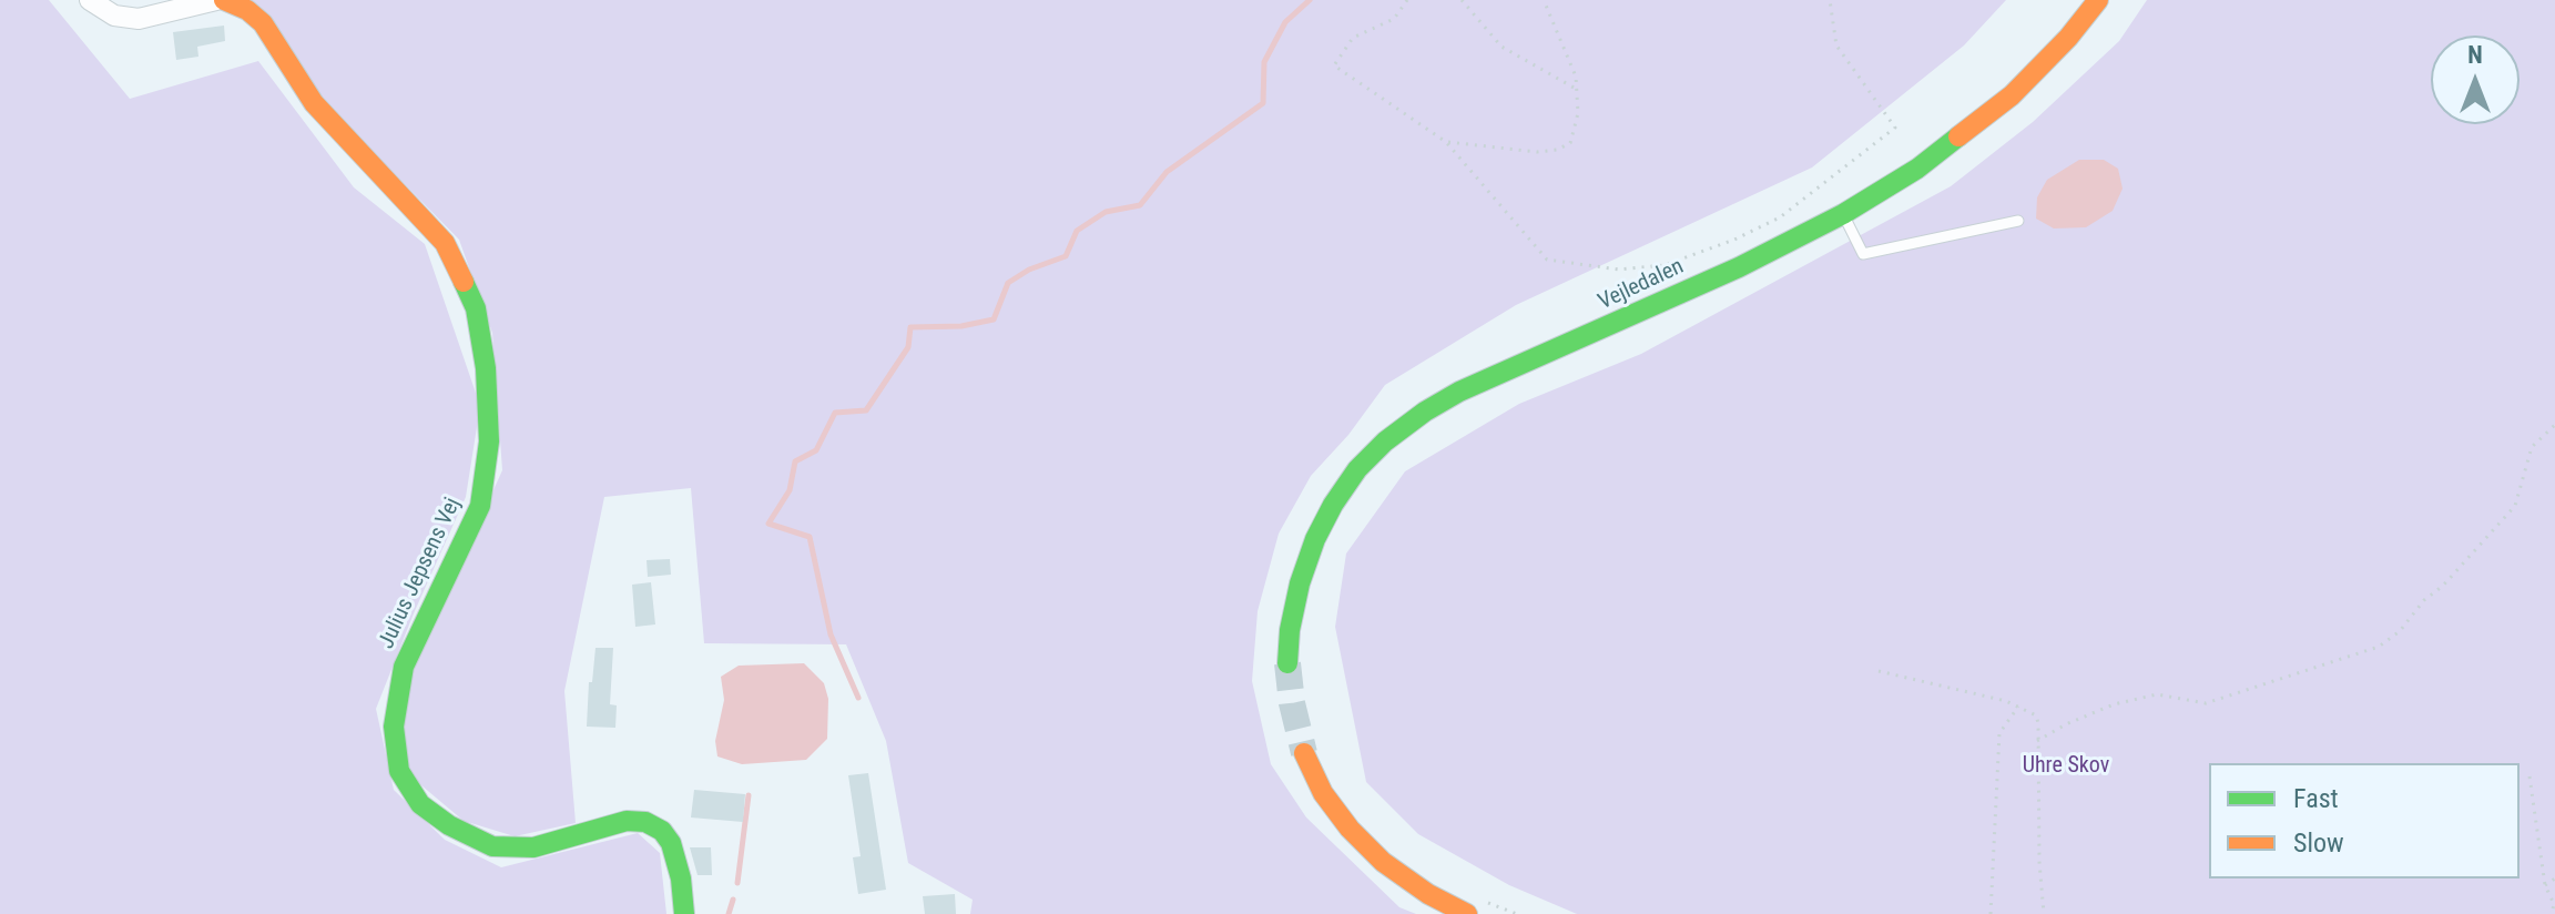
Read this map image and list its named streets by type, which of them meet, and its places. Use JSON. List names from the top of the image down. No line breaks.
{"streets":{"street":["Vejledalen","Julius Jepsens Vej"]},"parks":["Uhre Skov"],"legend":["Fast","Slow"],"north":"top"}
